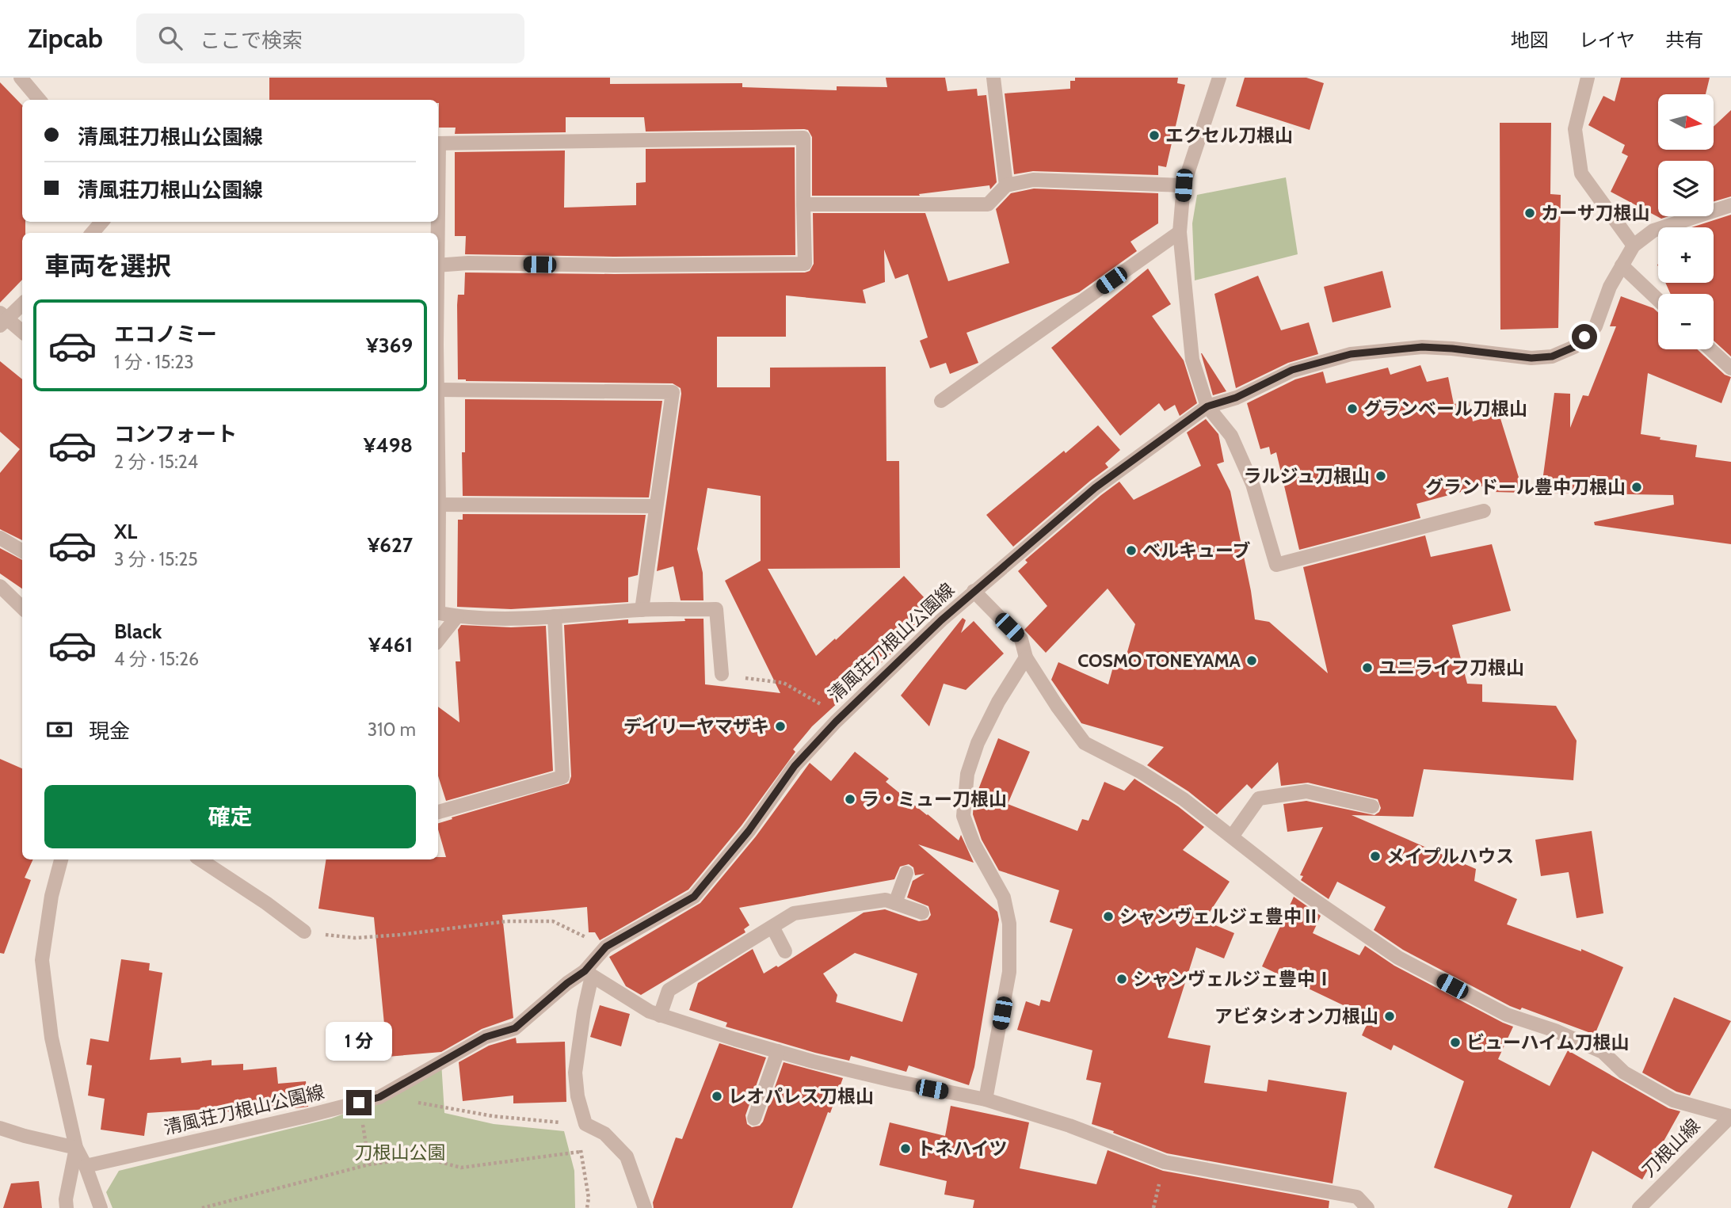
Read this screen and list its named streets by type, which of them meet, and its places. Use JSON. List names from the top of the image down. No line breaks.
{"streets":{"street":["清風荘刀根山公園線","刀根山線"]},"parks":["刀根山公園"],"places":["エクセル刀根山","カーサ刀根山","グランベール刀根山","ラルジュ刀根山","グランドール豊中刀根山","ベルキューブ","COSMO TONEYAMA","ユニライフ刀根山","デイリーヤマザキ","ラ・ミュー刀根山","メイプルハウス","シャンヴェルジェ豊中Ⅱ","シャンヴェルジェ豊中Ⅰ","アビタシオン刀根山","ビューハイム刀根山","レオパレス刀根山","トネハイツ"],"north":"right","page":{"header":"Zipcab","search":"ここで検索","nav":["地図","レイヤ","共有"],"map_buttons":["+","−"],"banner":["清風荘刀根山公園線","清風荘刀根山公園線"],"heading":"車両を選択","list":[{"name":"エコノミー","note":"1 分 · 15:23","value":"¥369"},{"name":"コンフォート","note":"2 分 · 15:24","value":"¥498"},{"name":"XL","note":"3 分 · 15:25","value":"¥627"},{"name":"Black","note":"4 分 · 15:26","value":"¥461"}],"pay":["現金","310 m"],"buttons":"確定","bubble":"1 分"}}
